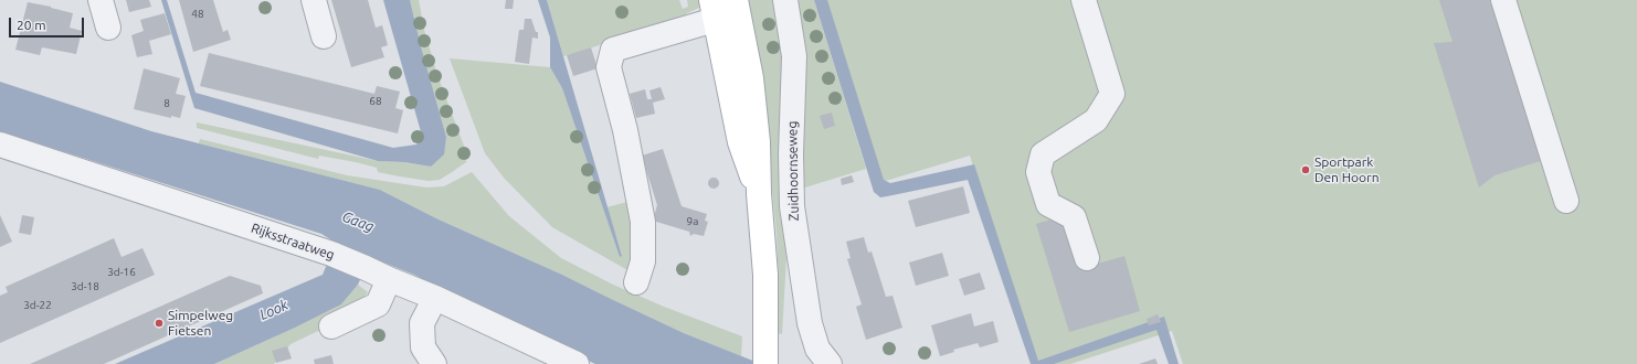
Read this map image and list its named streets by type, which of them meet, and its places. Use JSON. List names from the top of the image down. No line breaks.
{"streets":{"street":["Zuidhoornseweg","Rijksstraatweg"]},"water":["Gaag","Look"],"places":["Sportpark Den Hoorn","Simpelweg Fietsen"],"house_numbers":["48","68","8","9a","3d-16","3d-18","3d-22"],"scale_bar":"20 m"}
